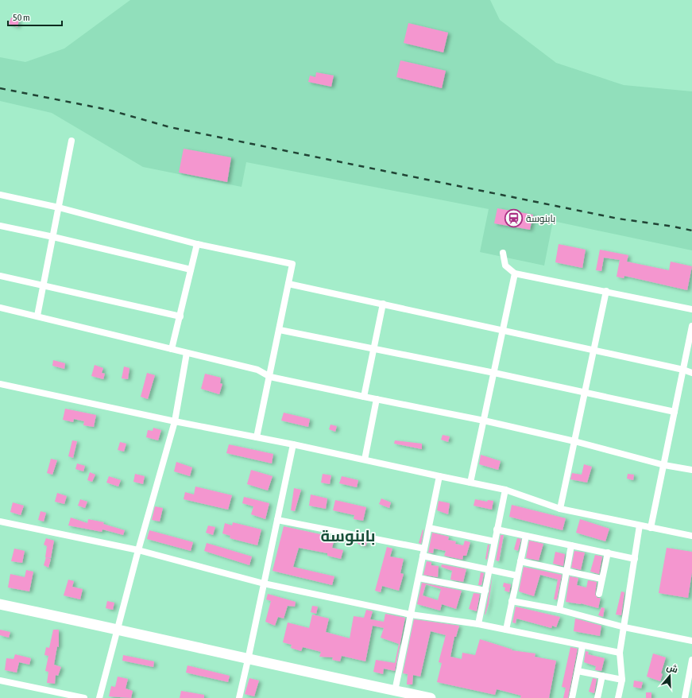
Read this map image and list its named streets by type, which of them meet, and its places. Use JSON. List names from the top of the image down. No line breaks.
{"districts":["بابنوسة"],"places":{"station":["بابنوسة"]},"scale_bar":"50 m","north":"top"}
